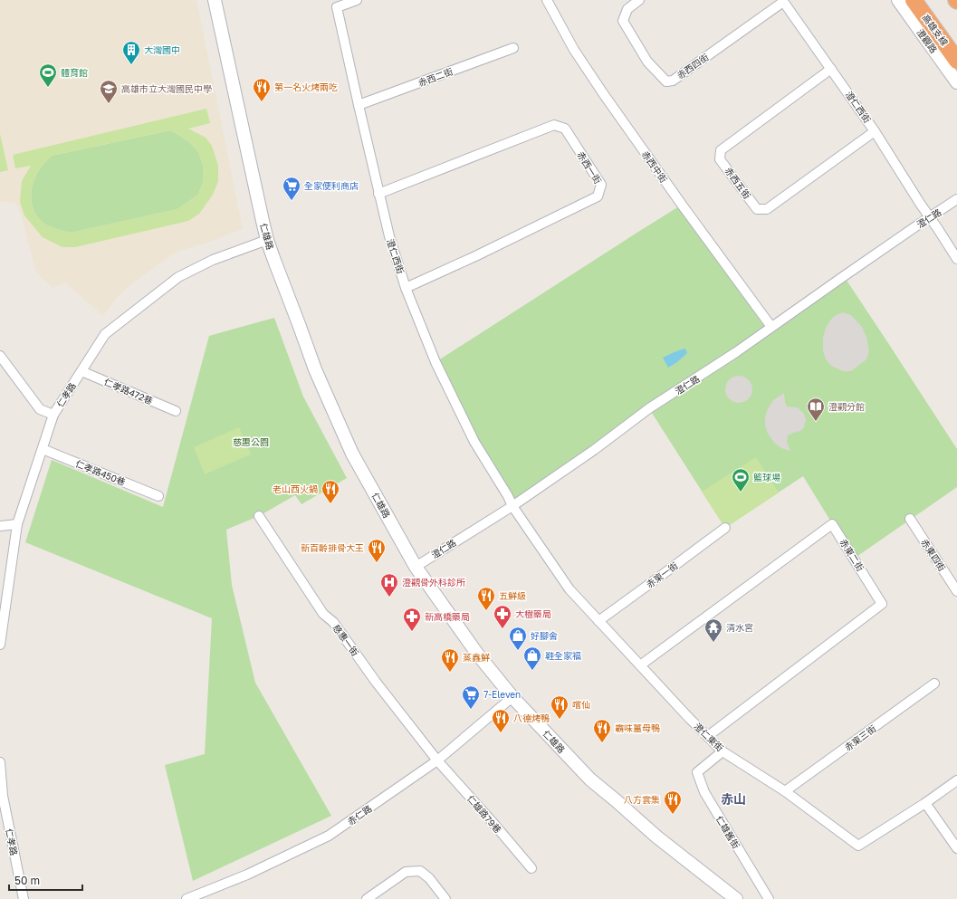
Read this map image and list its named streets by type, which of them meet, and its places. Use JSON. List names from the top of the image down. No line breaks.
{"streets":{"highway":["高雄支線"],"street":["澄觀路","赤西四街","赤西二街","澄仁西街","赤西中街","赤西一街","赤西五街","澄仁路","仁雄路","仁孝路472巷","仁孝路","仁孝路450巷","赤東二街","赤東四街","赤東一街","慈惠一街","澄仁東街","赤東三街","仁雄路79巷","赤仁路","仁雄舊街"]},"crossings":[["赤西四街","澄仁西街"],["赤西二街","澄仁西街"],["澄仁西街","赤西一街"],["澄仁西街","赤西五街"],["澄仁西街","澄仁路"],["澄仁西街","澄仁東街"],["赤西中街","澄仁路"],["澄仁路","仁雄路"],["澄仁路","澄仁東街"],["仁雄路","仁孝路"],["仁雄路","赤仁路"],["仁孝路472巷","仁孝路"],["仁孝路","仁孝路450巷"],["赤東二街","澄仁東街"],["赤東一街","澄仁東街"],["慈惠一街","仁雄路79巷"],["慈惠一街","赤仁路"],["澄仁東街","赤東三街"],["澄仁東街","仁雄舊街"],["仁雄路79巷","赤仁路"]],"districts":["赤山"],"parks":["慈惠公園"],"places":{"building":["大灣國中"],"sports":["體育館","籃球場"],"restaurant":["第一名火烤兩吃","老山西火鍋","新百齡排骨大王","五鮮級","蒸鑫鮮","嚐仙","八德烤鴨","霸味薑母鴨","八方雲集"],"school or university":["高雄市立大灣國民中學"],"supermarket":["全家便利商店","7-Eleven"],"library":["澄觀分館"],"hospital":["澄觀骨外科診所"],"pharmacy":["大樹藥局","新高橋藥局"],"temple":["清水宮"],"shop":["好腳舍","鞋全家福"]},"scale_bar":"50 m"}
